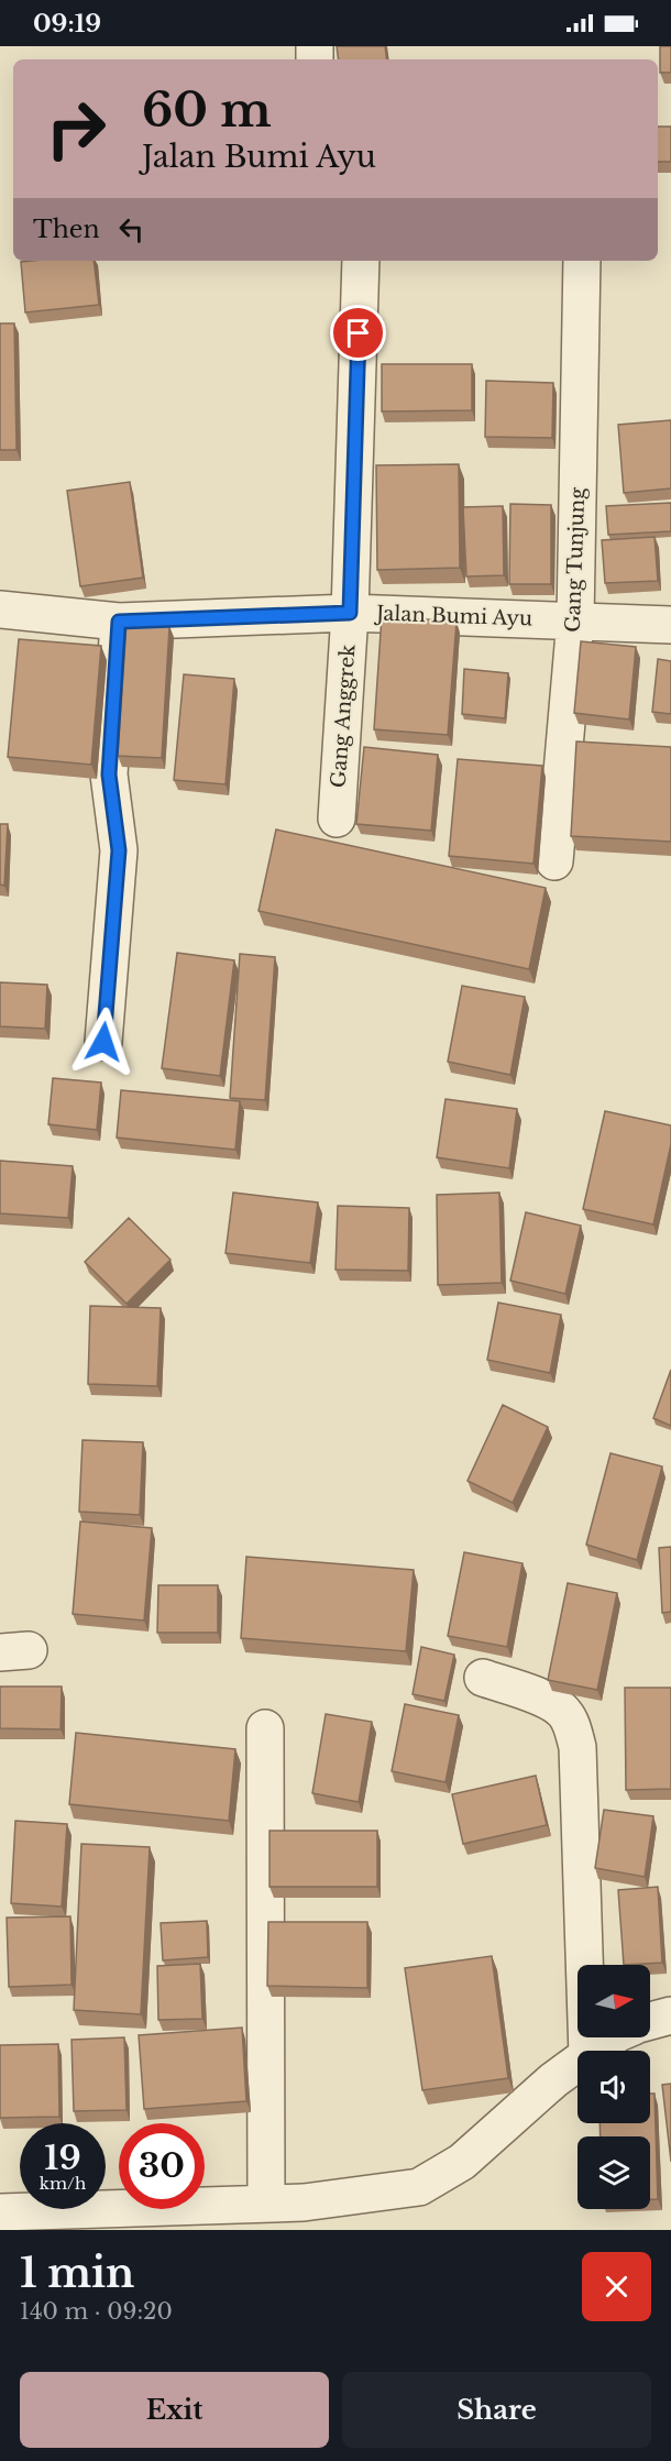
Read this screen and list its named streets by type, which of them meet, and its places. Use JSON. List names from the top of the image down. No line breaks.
{"streets":{"street":["Gang Tunjung","Jalan Bumi Ayu","Gang Anggrek"]},"crossings":[["Gang Tunjung","Jalan Bumi Ayu"],["Jalan Bumi Ayu","Gang Anggrek"]],"north":"right","page":{"status":"09:19","turn":["60 m","Jalan Bumi Ayu"],"then":"Then","speed":"19 km/h","limit":"30","heading":["1 min","140 m · 09:20"],"buttons":["Exit","Share"]}}
